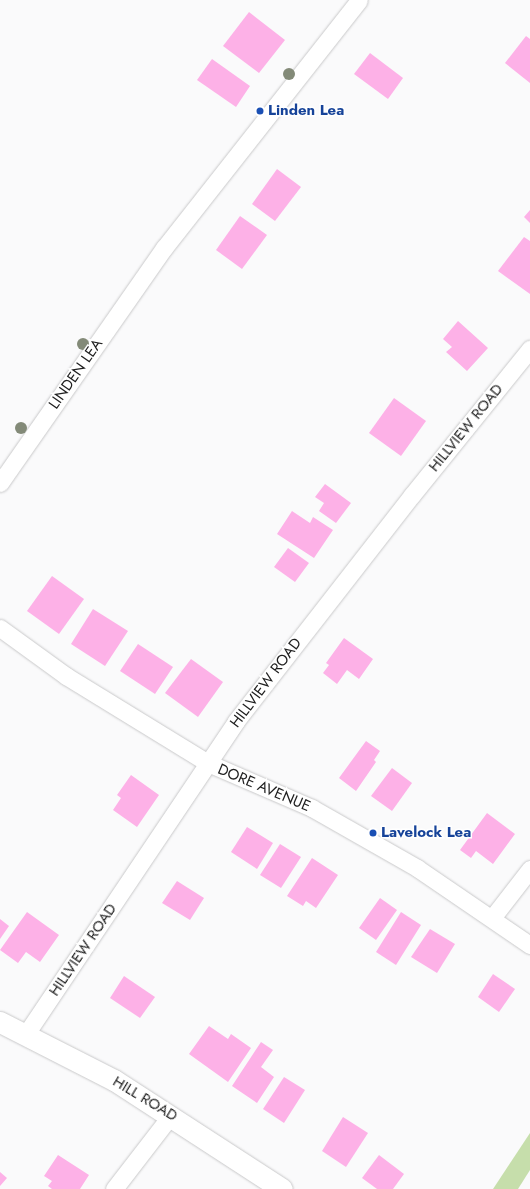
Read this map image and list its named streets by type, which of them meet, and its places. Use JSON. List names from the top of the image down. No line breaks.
{"streets":{"street":["LINDEN LEA","HILLVIEW ROAD","DORE AVENUE","HILL ROAD"]},"crossings":[["HILLVIEW ROAD","DORE AVENUE"],["HILLVIEW ROAD","HILL ROAD"]],"places":["Linden Lea","Lavelock Lea"]}
